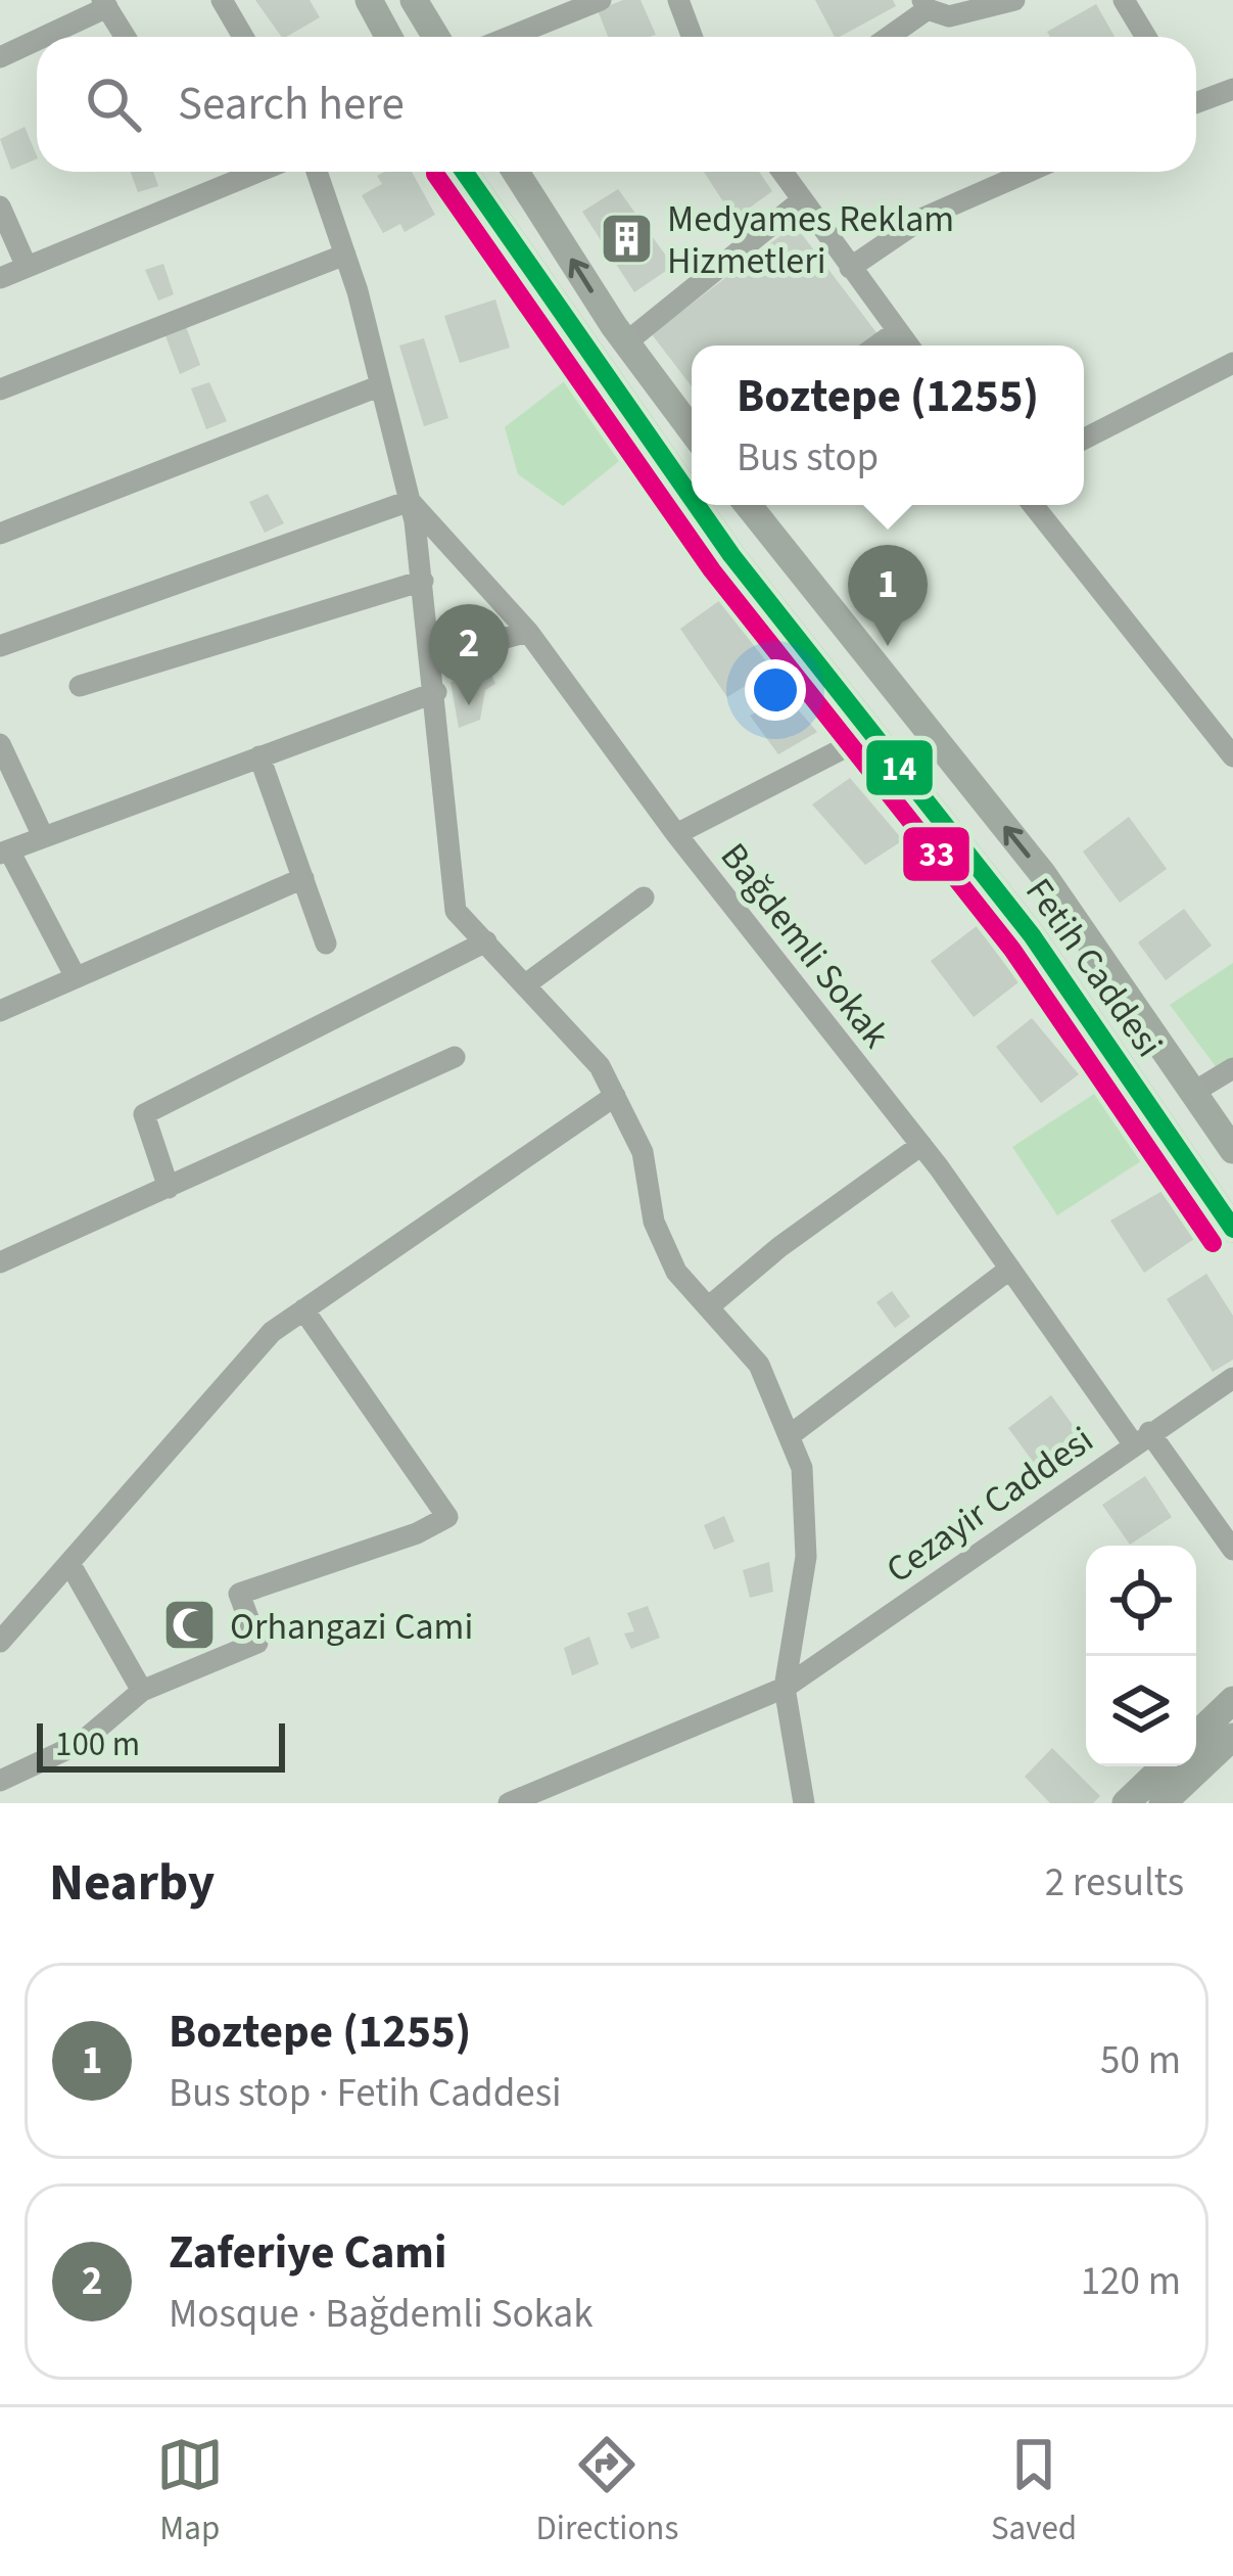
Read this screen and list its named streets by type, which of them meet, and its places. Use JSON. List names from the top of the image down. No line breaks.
{"streets":{"main road":["Fetih Caddesi"],"street":["Bağdemli Sokak","Cezayir Caddesi"]},"crossings":[["Bağdemli Sokak","Cezayir Caddesi"]],"places":{"building":["Medyames Reklam Hizmetleri"],"mosque":["Orhangazi Cami"]},"lines":["transit line 14","transit line 33"],"scale_bar":"100 m","page":{"search":"Search here","popup":["Boztepe (1255)","Bus stop"],"pins":["1","2"],"scale":"100 m","heading":["Nearby","2 results"],"list":[{"mark":"1","name":"Boztepe (1255)","note":"Bus stop · Fetih Caddesi","value":"50 m"},{"mark":"2","name":"Zaferiye Cami","note":"Mosque · Bağdemli Sokak","value":"120 m"}],"nav":["Map","Directions","Saved"]}}
